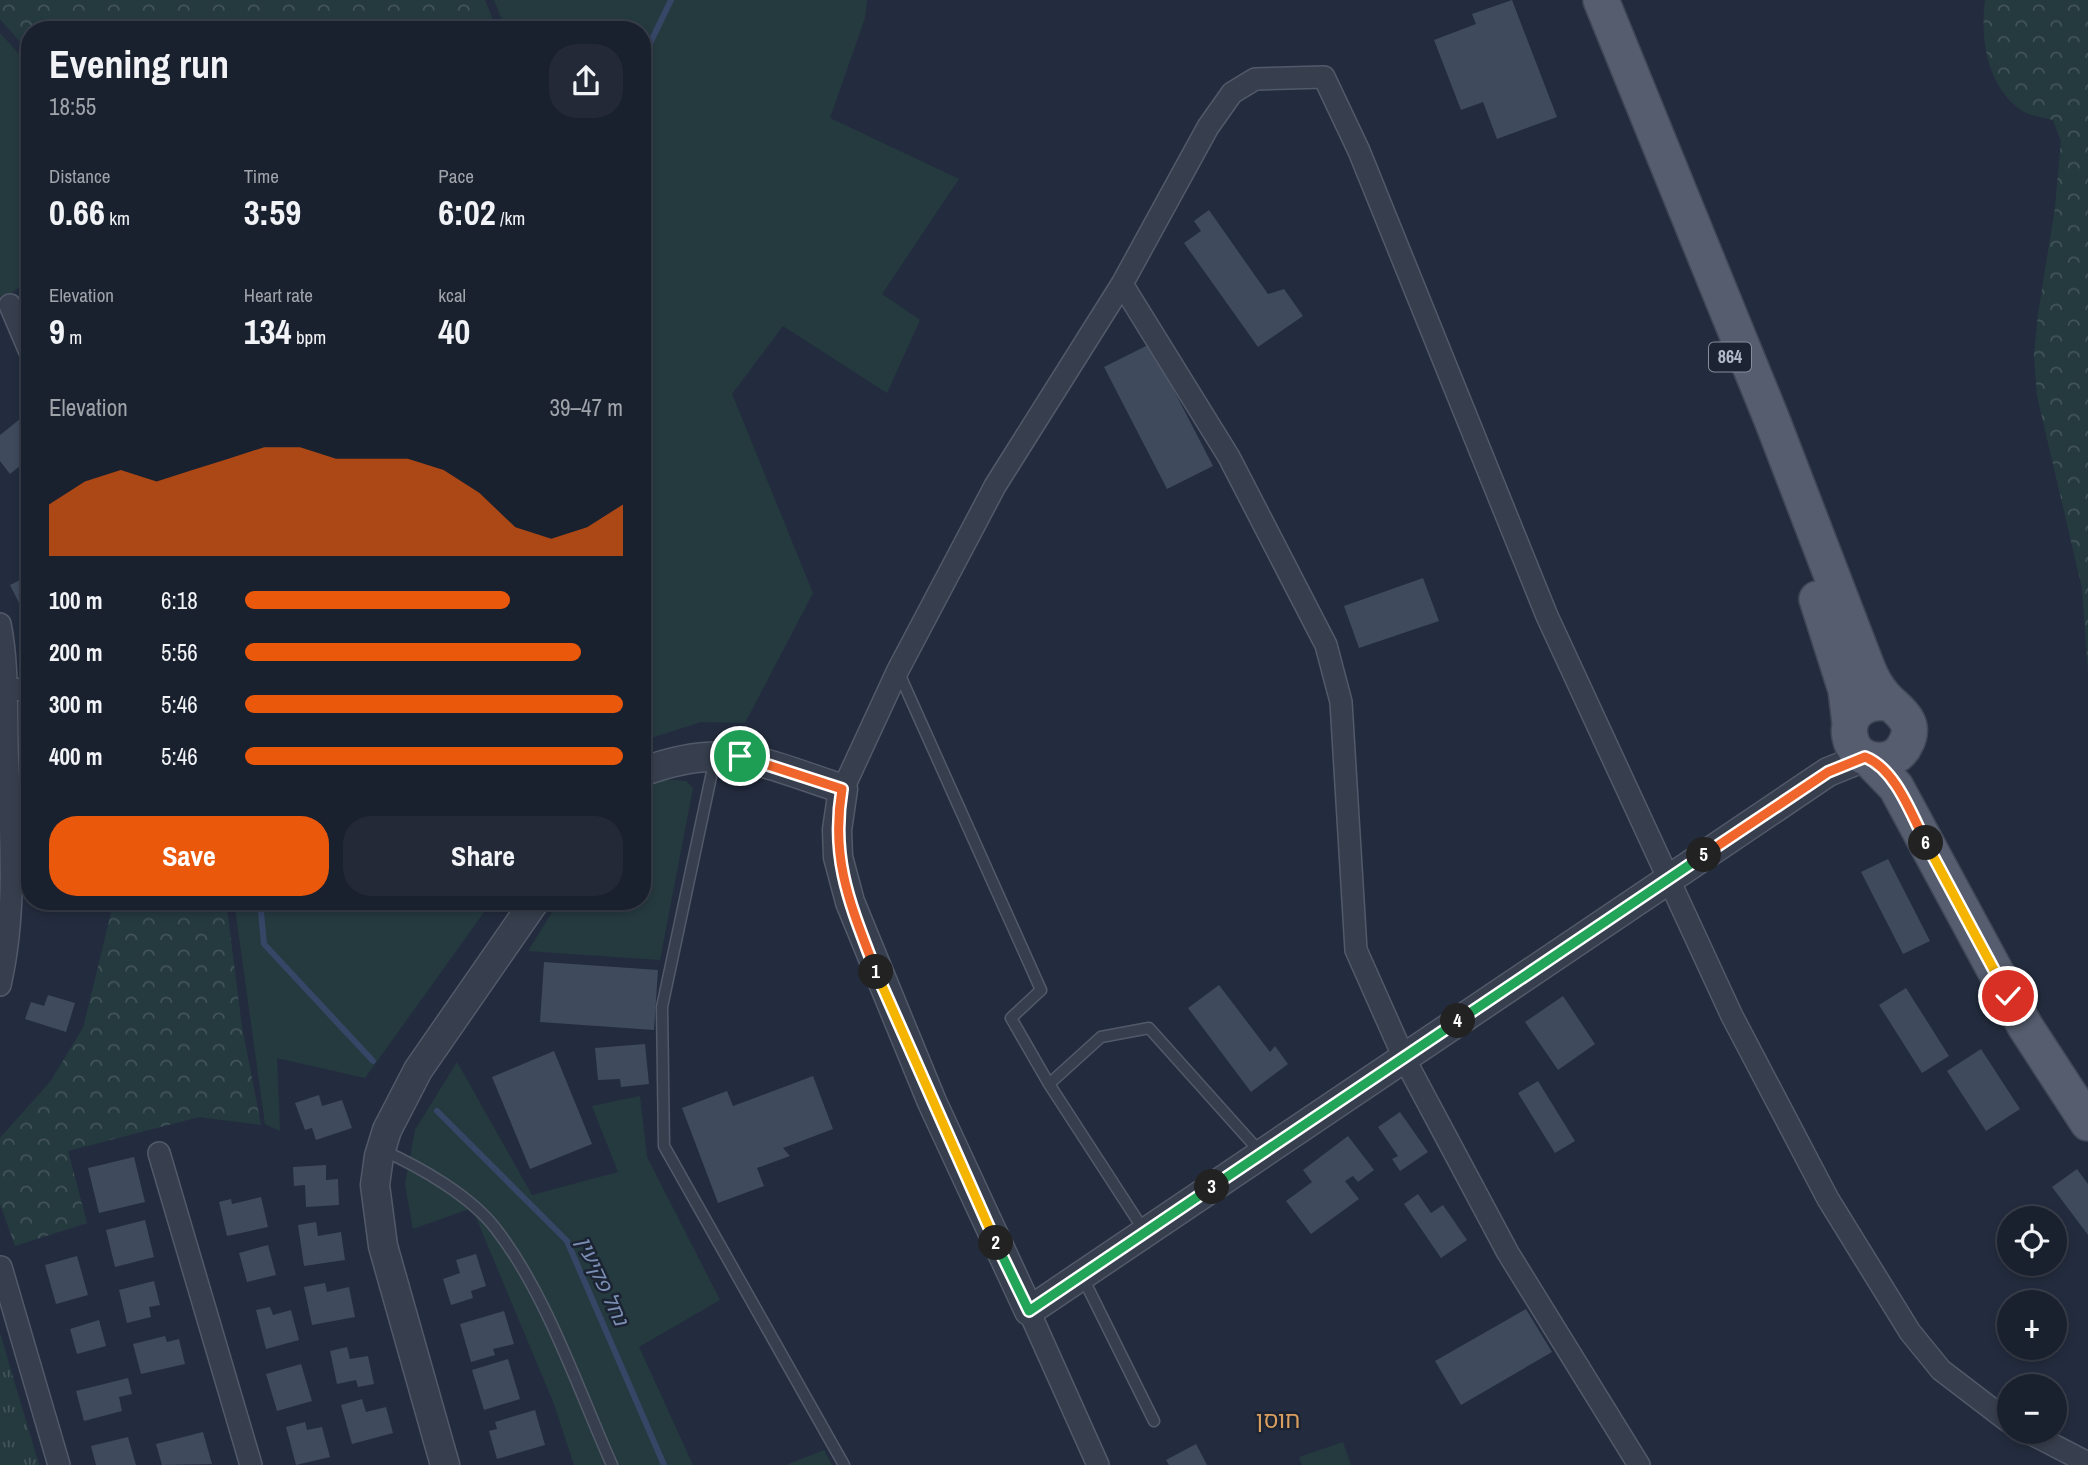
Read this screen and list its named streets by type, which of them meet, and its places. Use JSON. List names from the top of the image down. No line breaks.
{"streets":{"main road":["864"]},"districts":["חוסן"],"water":["נחל פקיעין"],"page":{"heading":["Evening run","18:55"],"stats":[["Distance","0.66 km"],["Time","3:59"],["Pace","6:02 /km"],["Elevation","9 m"],["Heart rate","134 bpm"],["kcal","40"]],"chart":["Elevation","39–47 m"],"list":[{"name":"100 m","note":"6:18"},{"name":"200 m","note":"5:56"},{"name":"300 m","note":"5:46"},{"name":"400 m","note":"5:46"}],"buttons":["Save","Share"],"pins":["6","5","1","4","3","2"],"map_buttons":["+","−"]}}
